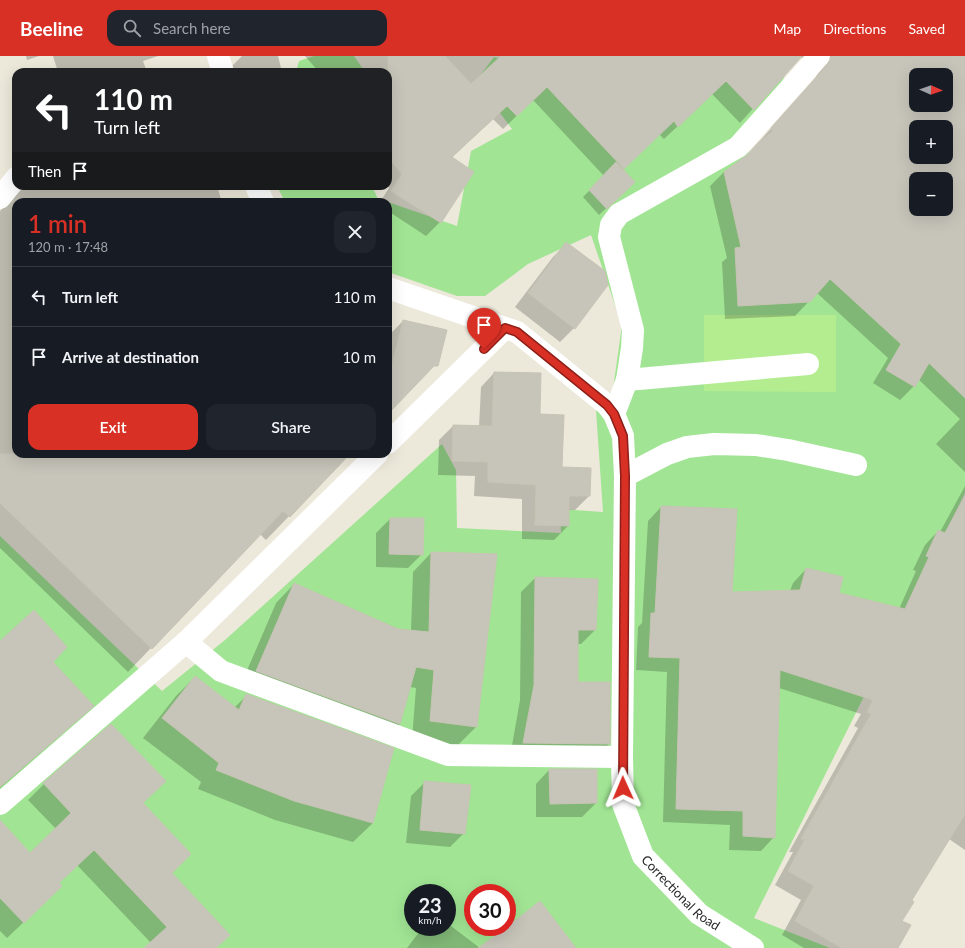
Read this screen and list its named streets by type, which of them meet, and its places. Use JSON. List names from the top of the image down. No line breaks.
{"streets":{"street":["Correctional Road"]},"north":"right","page":{"header":"Beeline","search":"Search here","nav":["Map","Directions","Saved"],"map_buttons":["+","−"],"turn":["110 m","Turn left"],"then":"Then","heading":["1 min","120 m · 17:48"],"list":[{"name":"Turn left","value":"110 m"},{"name":"Arrive at destination","value":"10 m"}],"buttons":["Exit","Share"],"speed":"23 km/h","limit":"30"}}
